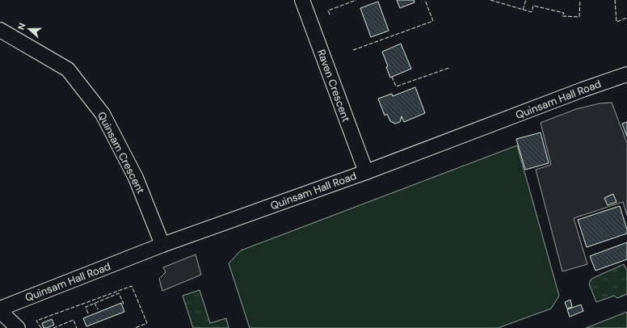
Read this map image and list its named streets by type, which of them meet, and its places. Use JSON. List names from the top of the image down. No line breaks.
{"streets":{"street":["Raven Crescent","Quinsam Hall Road","Quinsam Crescent"]},"crossings":[["Raven Crescent","Quinsam Hall Road"],["Quinsam Hall Road","Quinsam Crescent"]],"north":"left"}
